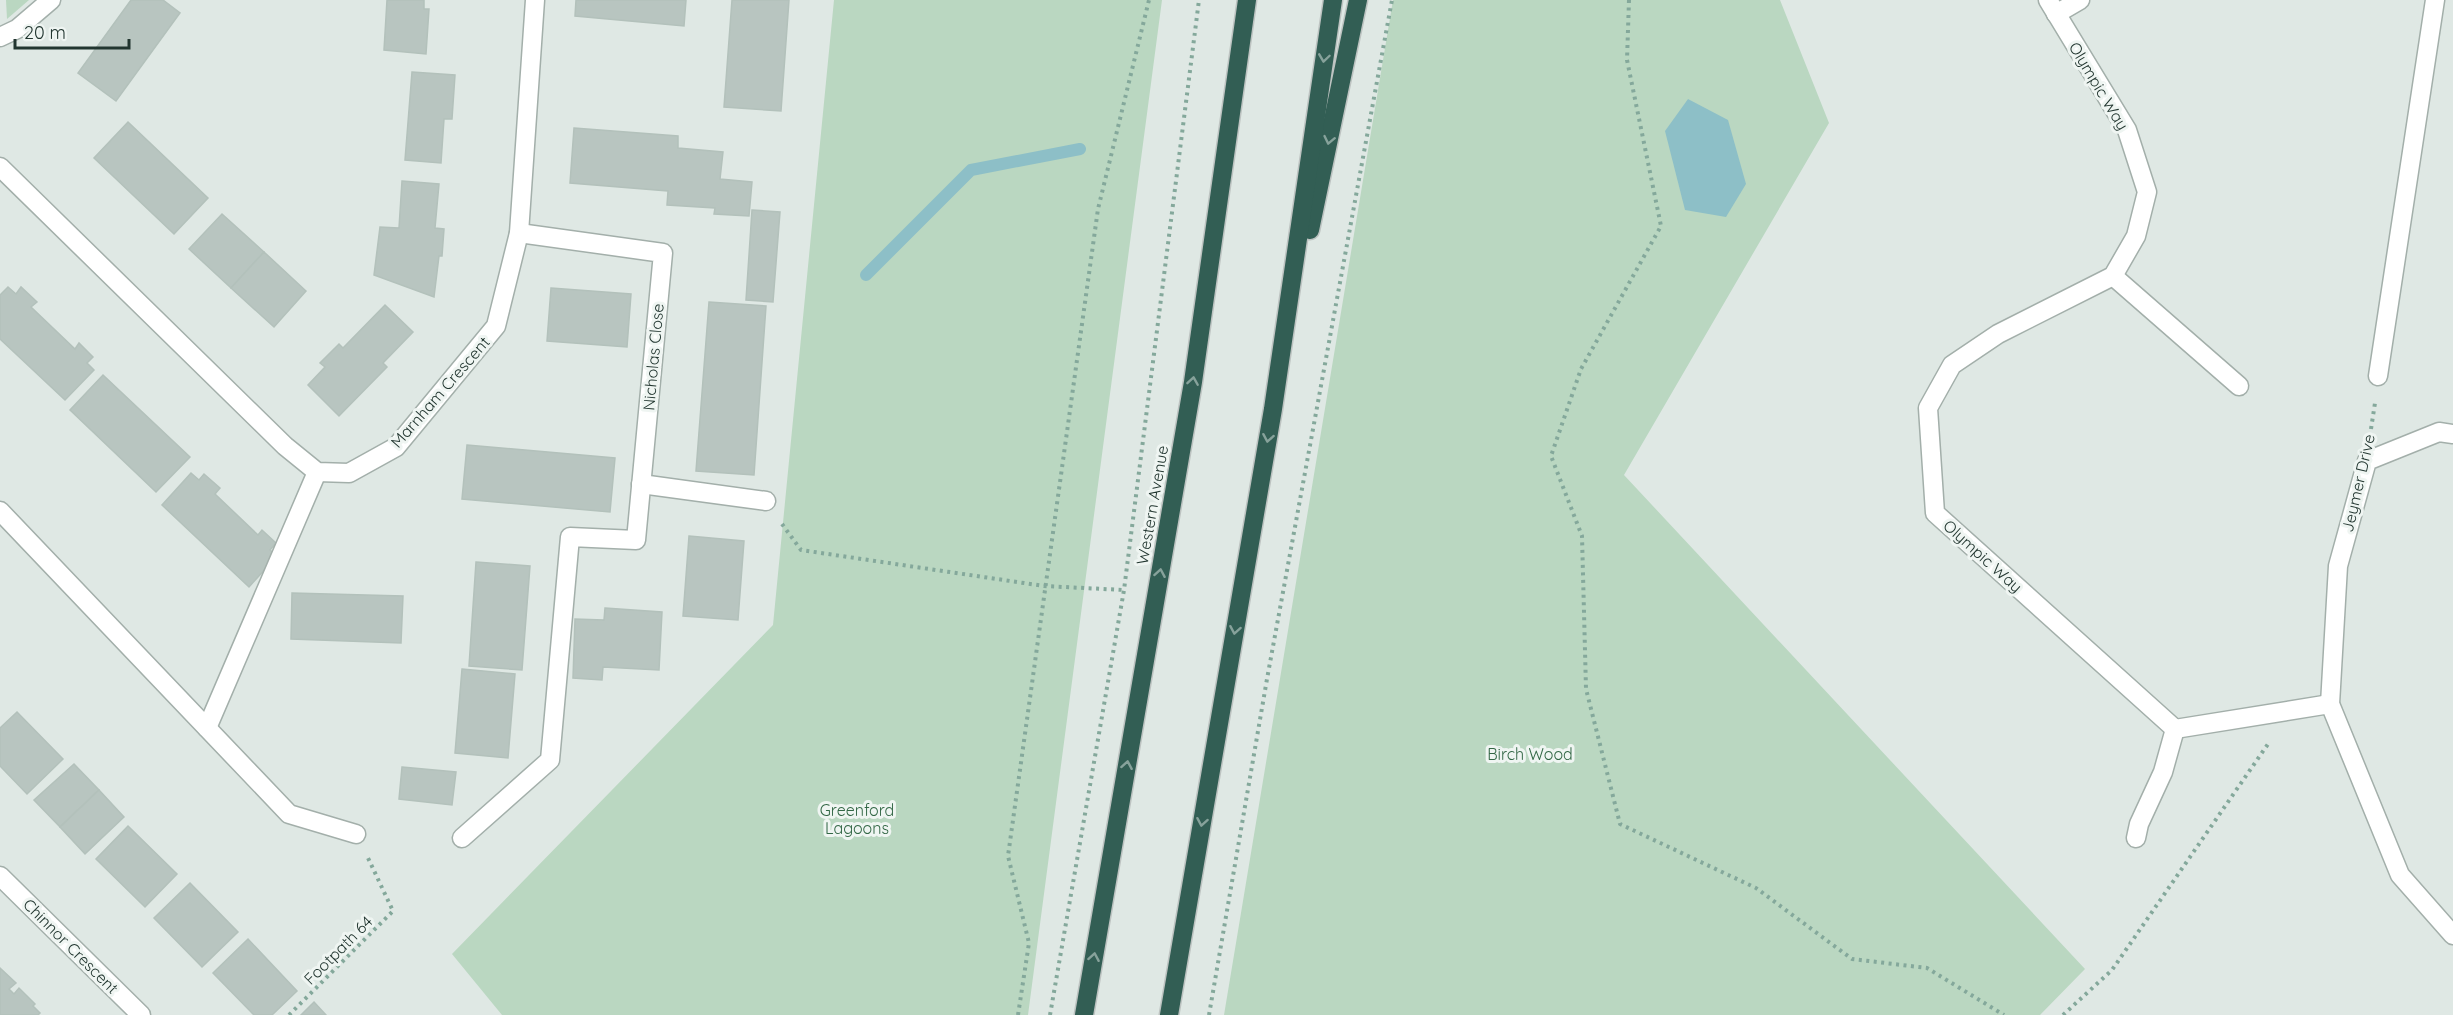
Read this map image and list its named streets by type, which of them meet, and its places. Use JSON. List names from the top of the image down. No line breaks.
{"streets":{"highway":["Western Avenue"],"street":["Olympic Way","Nicholas Close","Marnham Crescent","Jeymer Drive","Chinnor Crescent"],"path":["Footpath 64"]},"crossings":[["Nicholas Close","Marnham Crescent"]],"parks":["Birch Wood","Greenford Lagoons"],"scale_bar":"20 m"}
